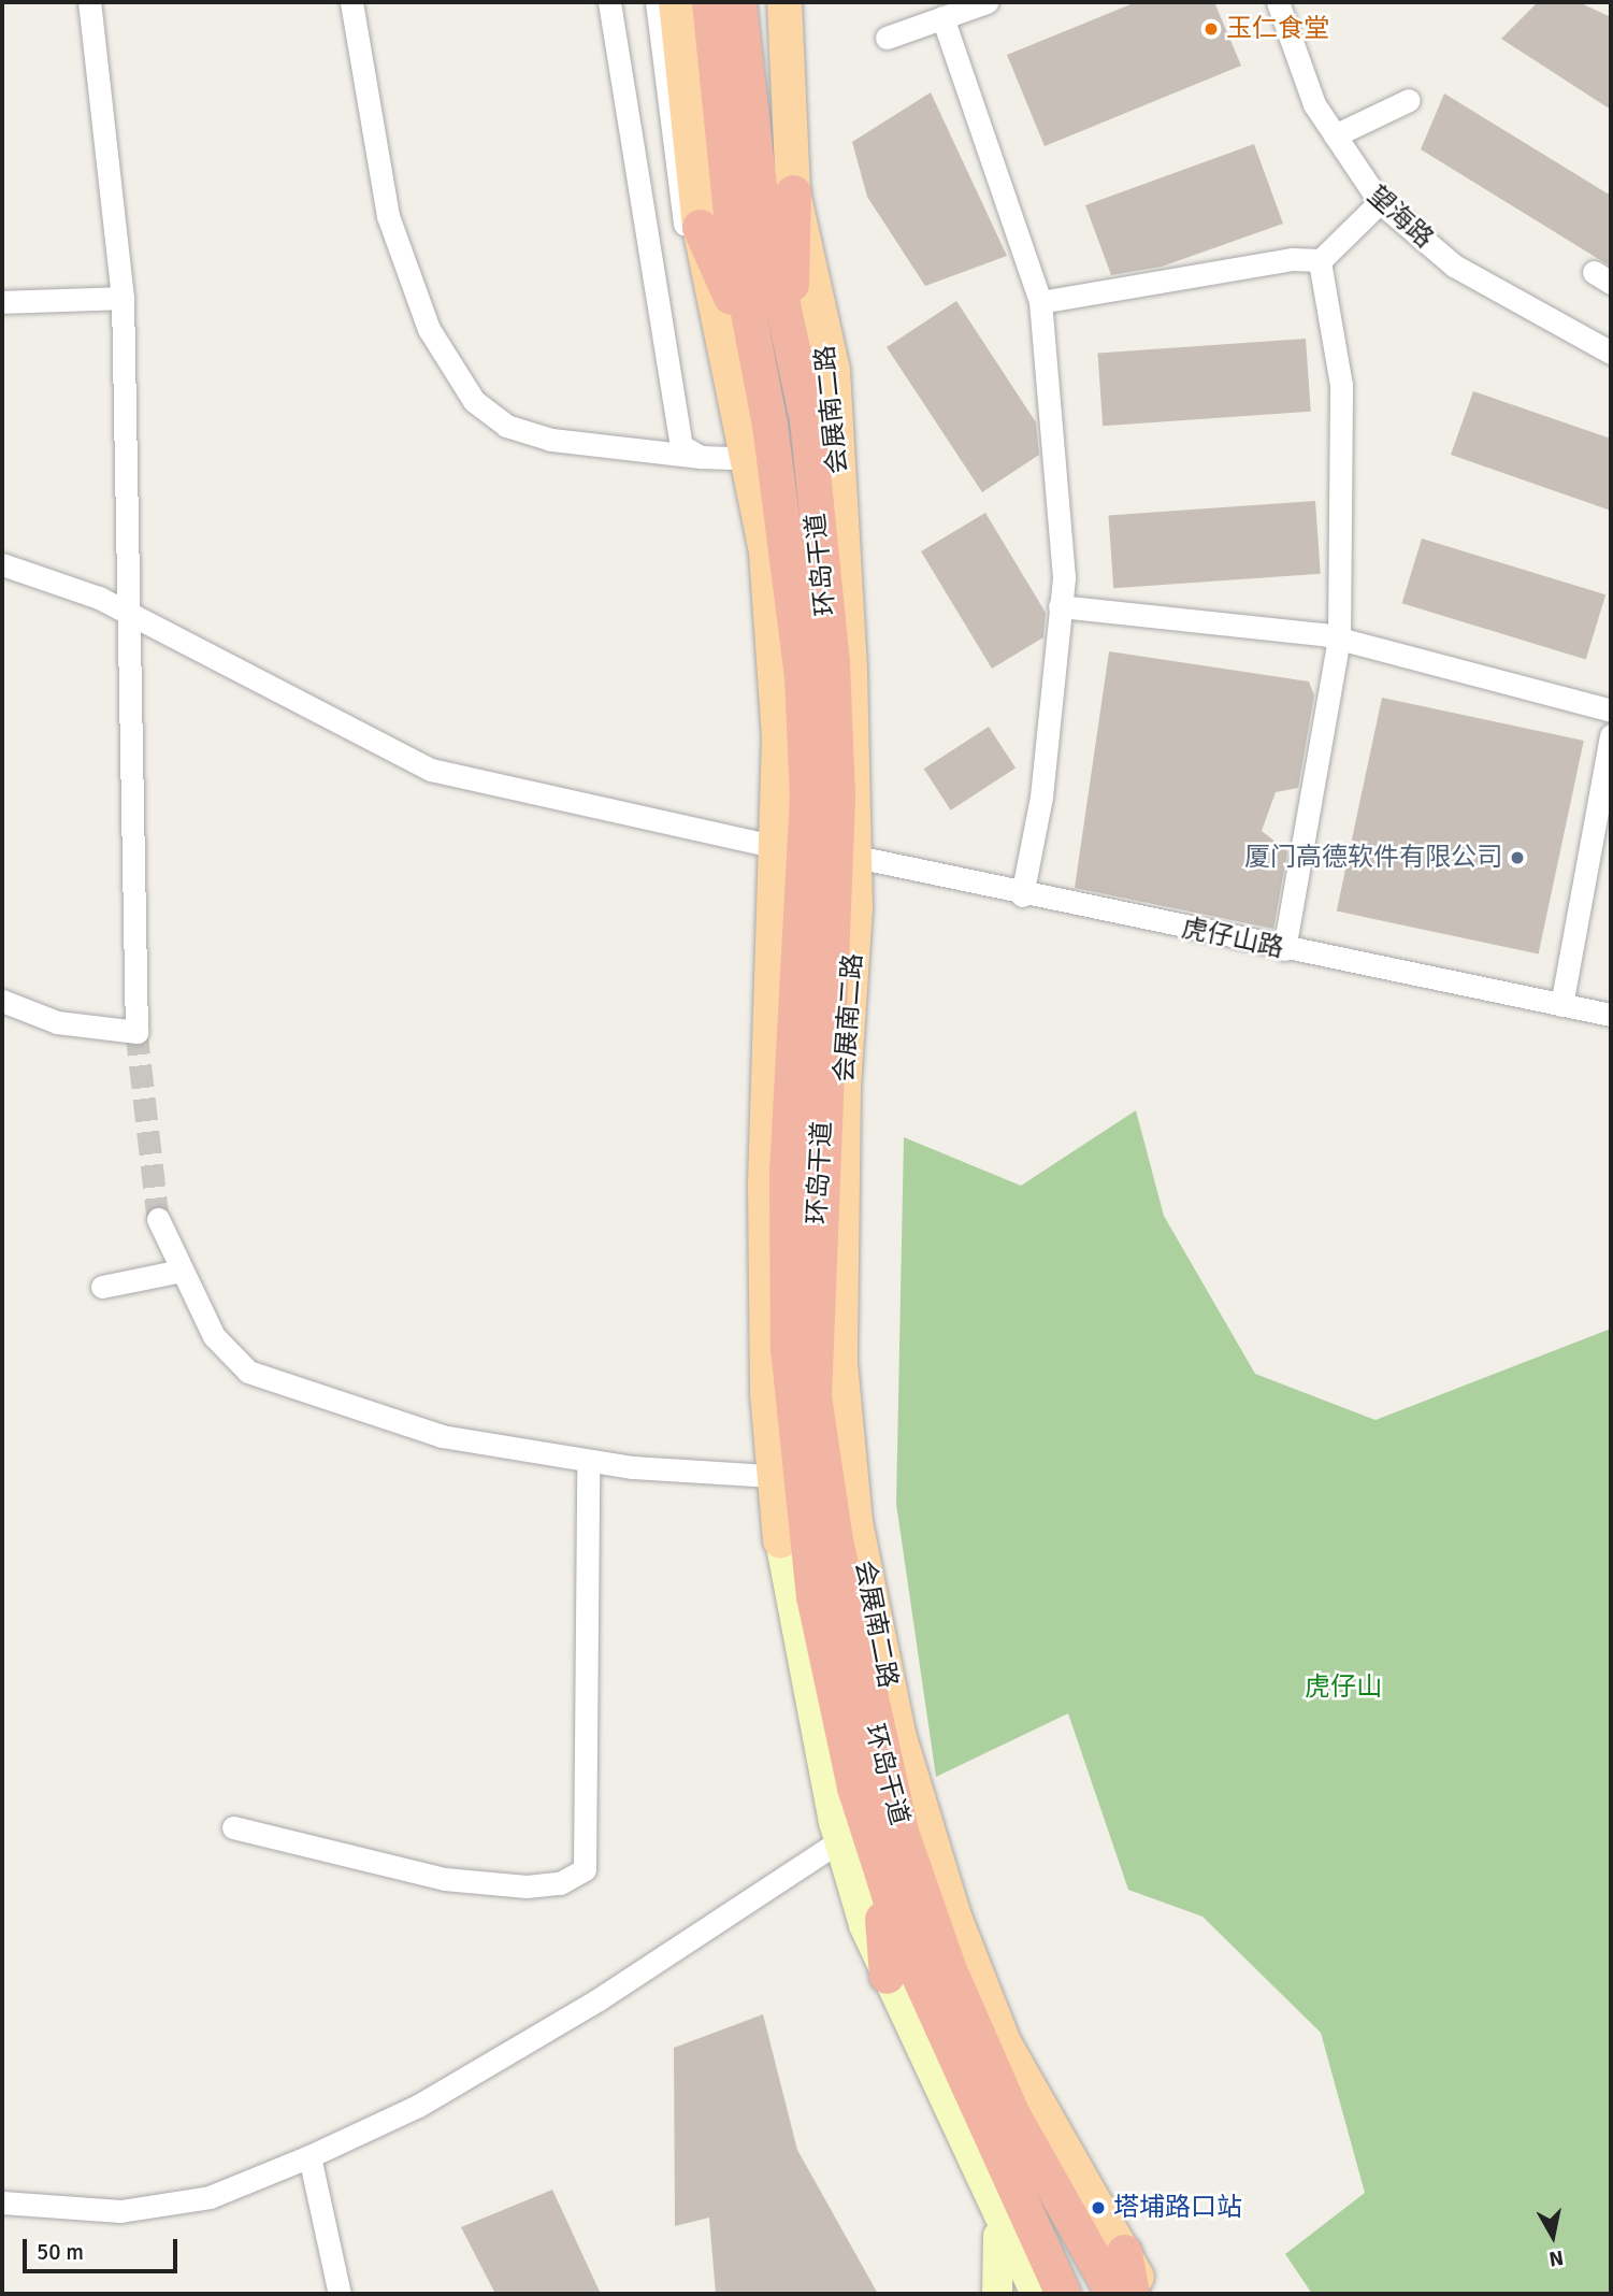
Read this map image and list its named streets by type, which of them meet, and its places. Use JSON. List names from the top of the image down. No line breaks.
{"streets":{"highway":["环岛干道"],"main road":["会展南二路"],"street":["望海路","虎仔山路"]},"crossings":[["会展南二路","虎仔山路"]],"parks":["虎仔山"],"places":["玉仁食堂","厦门高德软件有限公司","塔埔路口站"],"scale_bar":"50 m","north":"bottom"}
